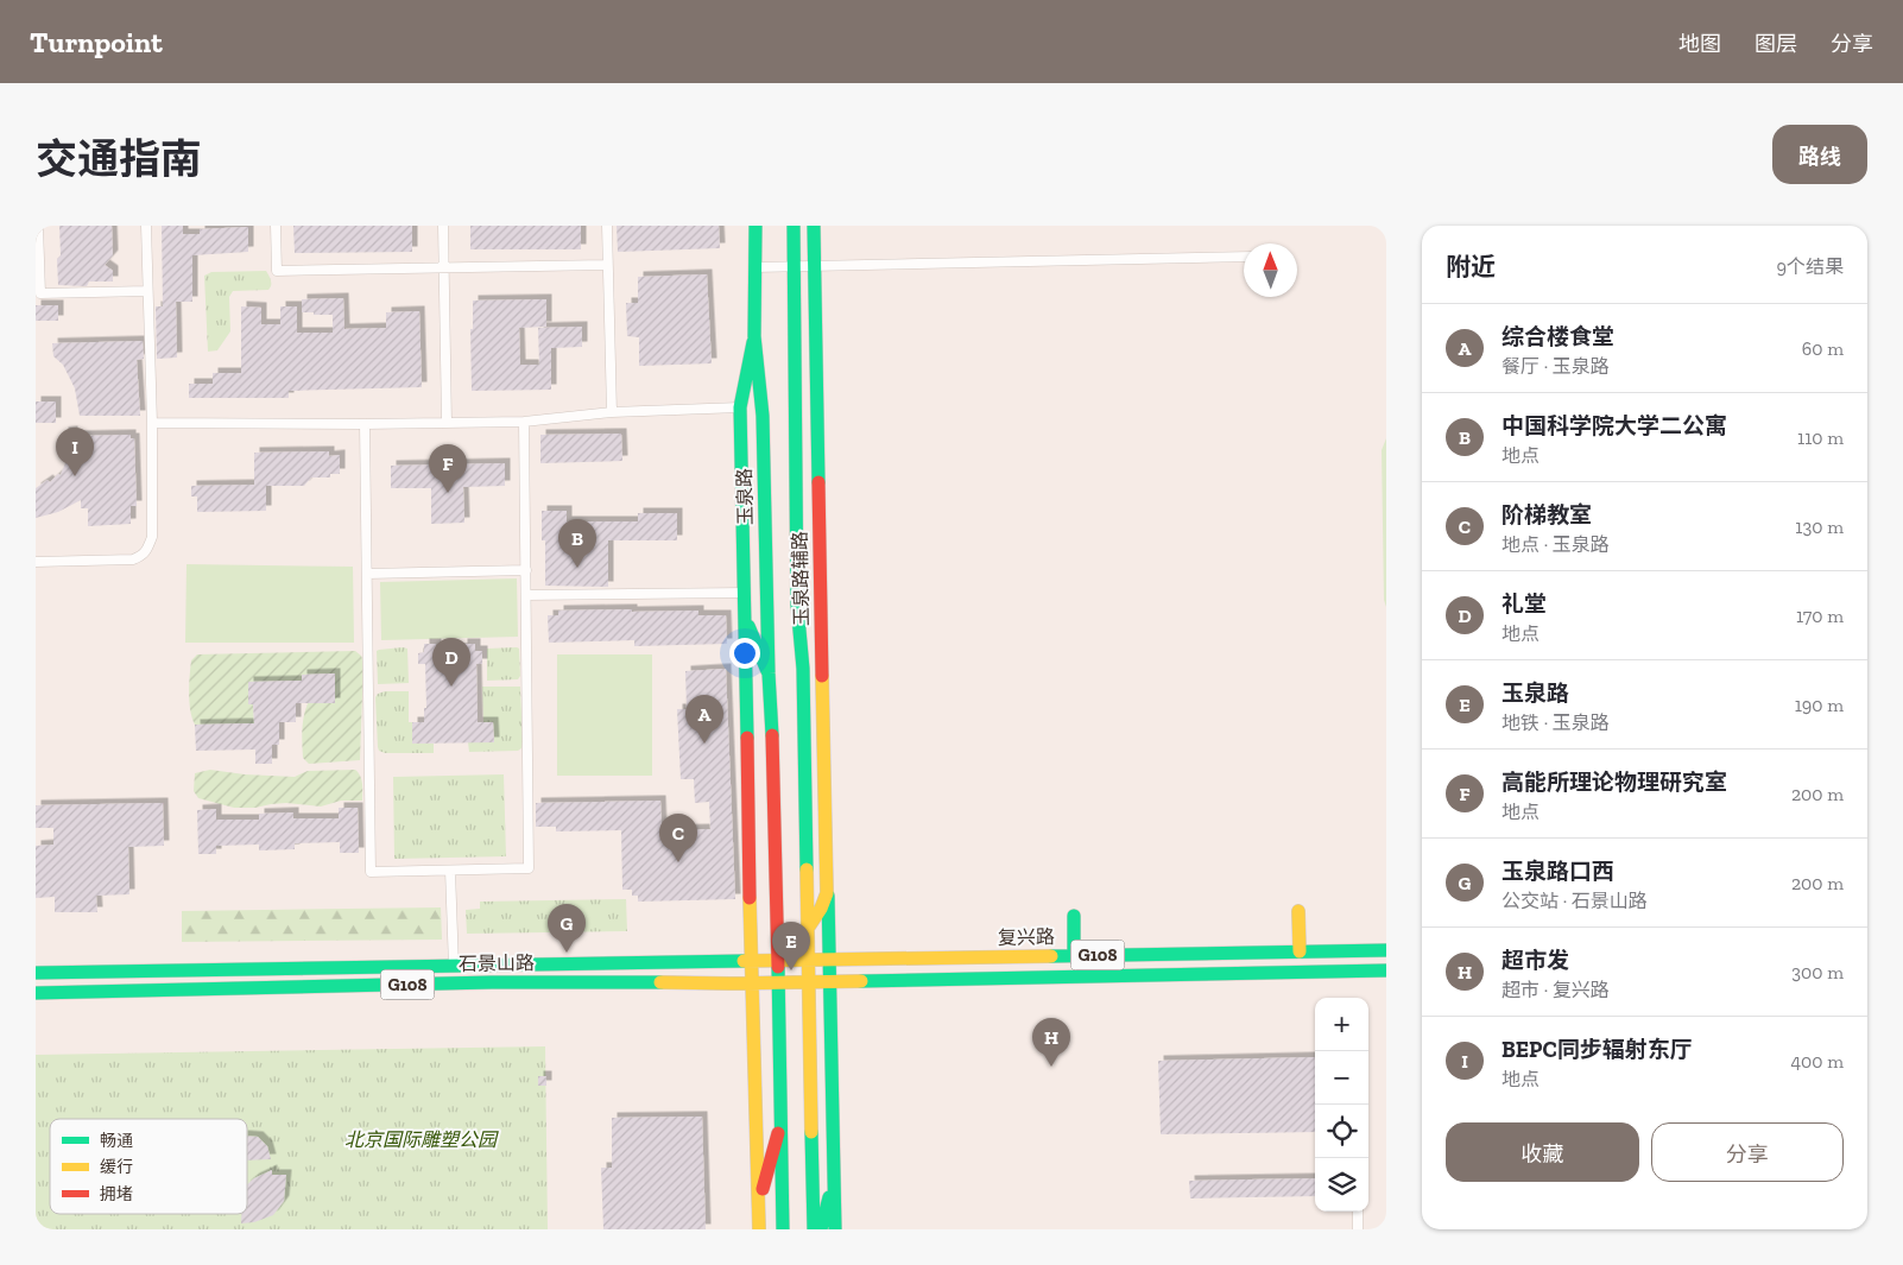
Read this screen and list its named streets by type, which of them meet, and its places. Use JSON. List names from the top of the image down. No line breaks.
{"streets":{"main road":["玉泉路","玉泉路辅路","复兴路","G108","石景山路"]},"crossings":[["玉泉路","G108"],["玉泉路","石景山路"],["复兴路","G108"],["G108","石景山路"]],"parks":["北京国际雕塑公园"],"legend":["畅通","缓行","拥堵"],"north":"top","page":{"header":"Turnpoint","nav":["地图","图层","分享"],"title":"交通指南","buttons":["路线",["收藏","分享"]],"heading":["附近","9个结果"],"list":[{"mark":"A","name":"综合楼食堂","note":"餐厅 · 玉泉路","value":"60 m"},{"mark":"B","name":"中国科学院大学二公寓","note":"地点","value":"110 m"},{"mark":"C","name":"阶梯教室","note":"地点 · 玉泉路","value":"130 m"},{"mark":"D","name":"礼堂","note":"地点","value":"170 m"},{"mark":"E","name":"玉泉路","note":"地铁 · 玉泉路","value":"190 m"},{"mark":"F","name":"高能所理论物理研究室","note":"地点","value":"200 m"},{"mark":"G","name":"玉泉路口西","note":"公交站 · 石景山路","value":"200 m"},{"mark":"H","name":"超市发","note":"超市 · 复兴路","value":"300 m"},{"mark":"I","name":"BEPC同步辐射东厅","note":"地点","value":"400 m"}],"pins":["I","F","B","D","A","C","G","E","H"],"map_buttons":["+","−"]}}
